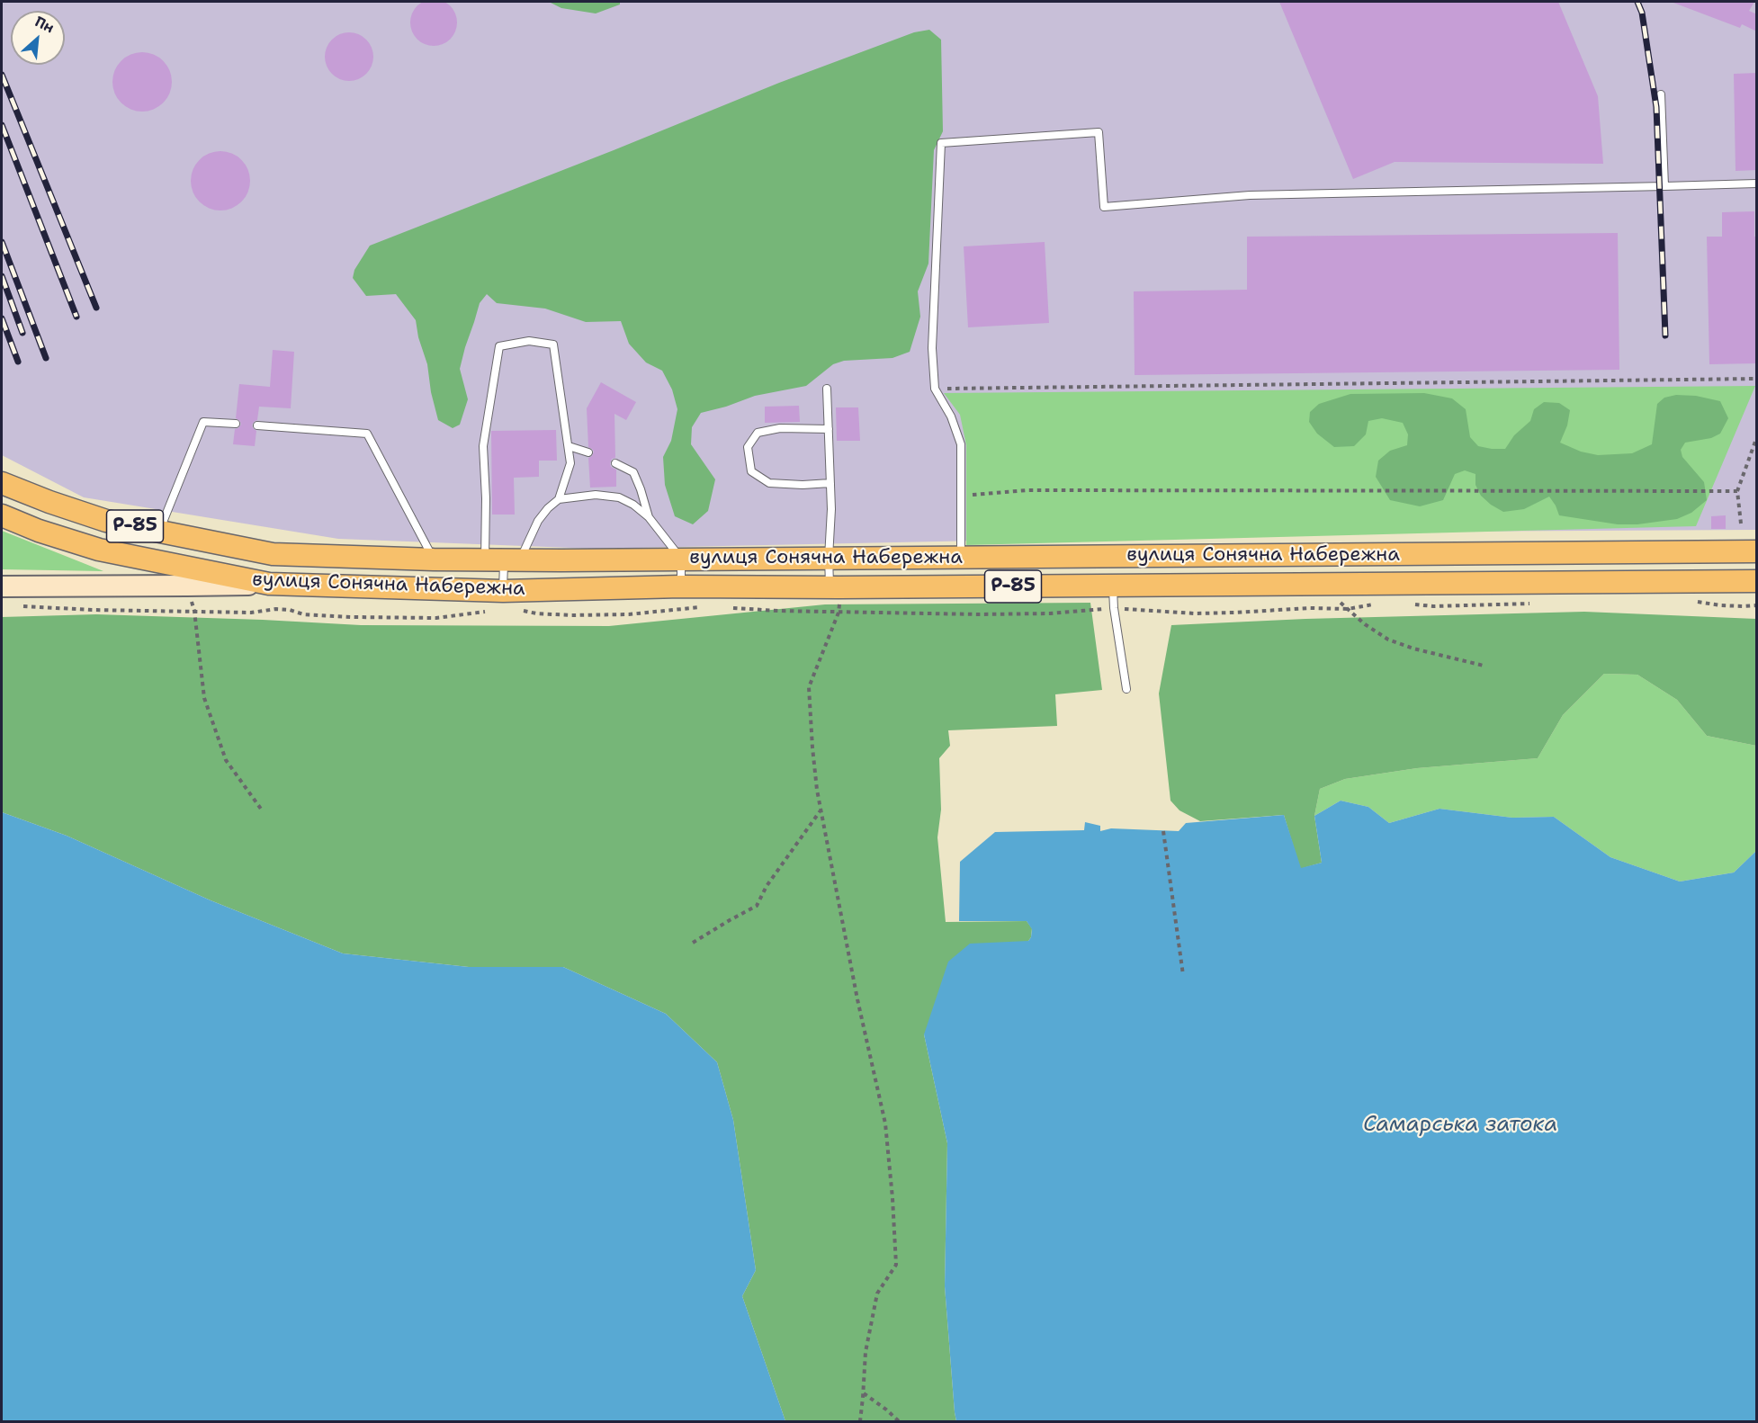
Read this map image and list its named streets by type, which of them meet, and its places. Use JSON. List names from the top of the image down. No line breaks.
{"streets":{"main road":["Р-85","вулиця Сонячна Набережна"]},"water":["Самарська затока"],"north":"top right"}
